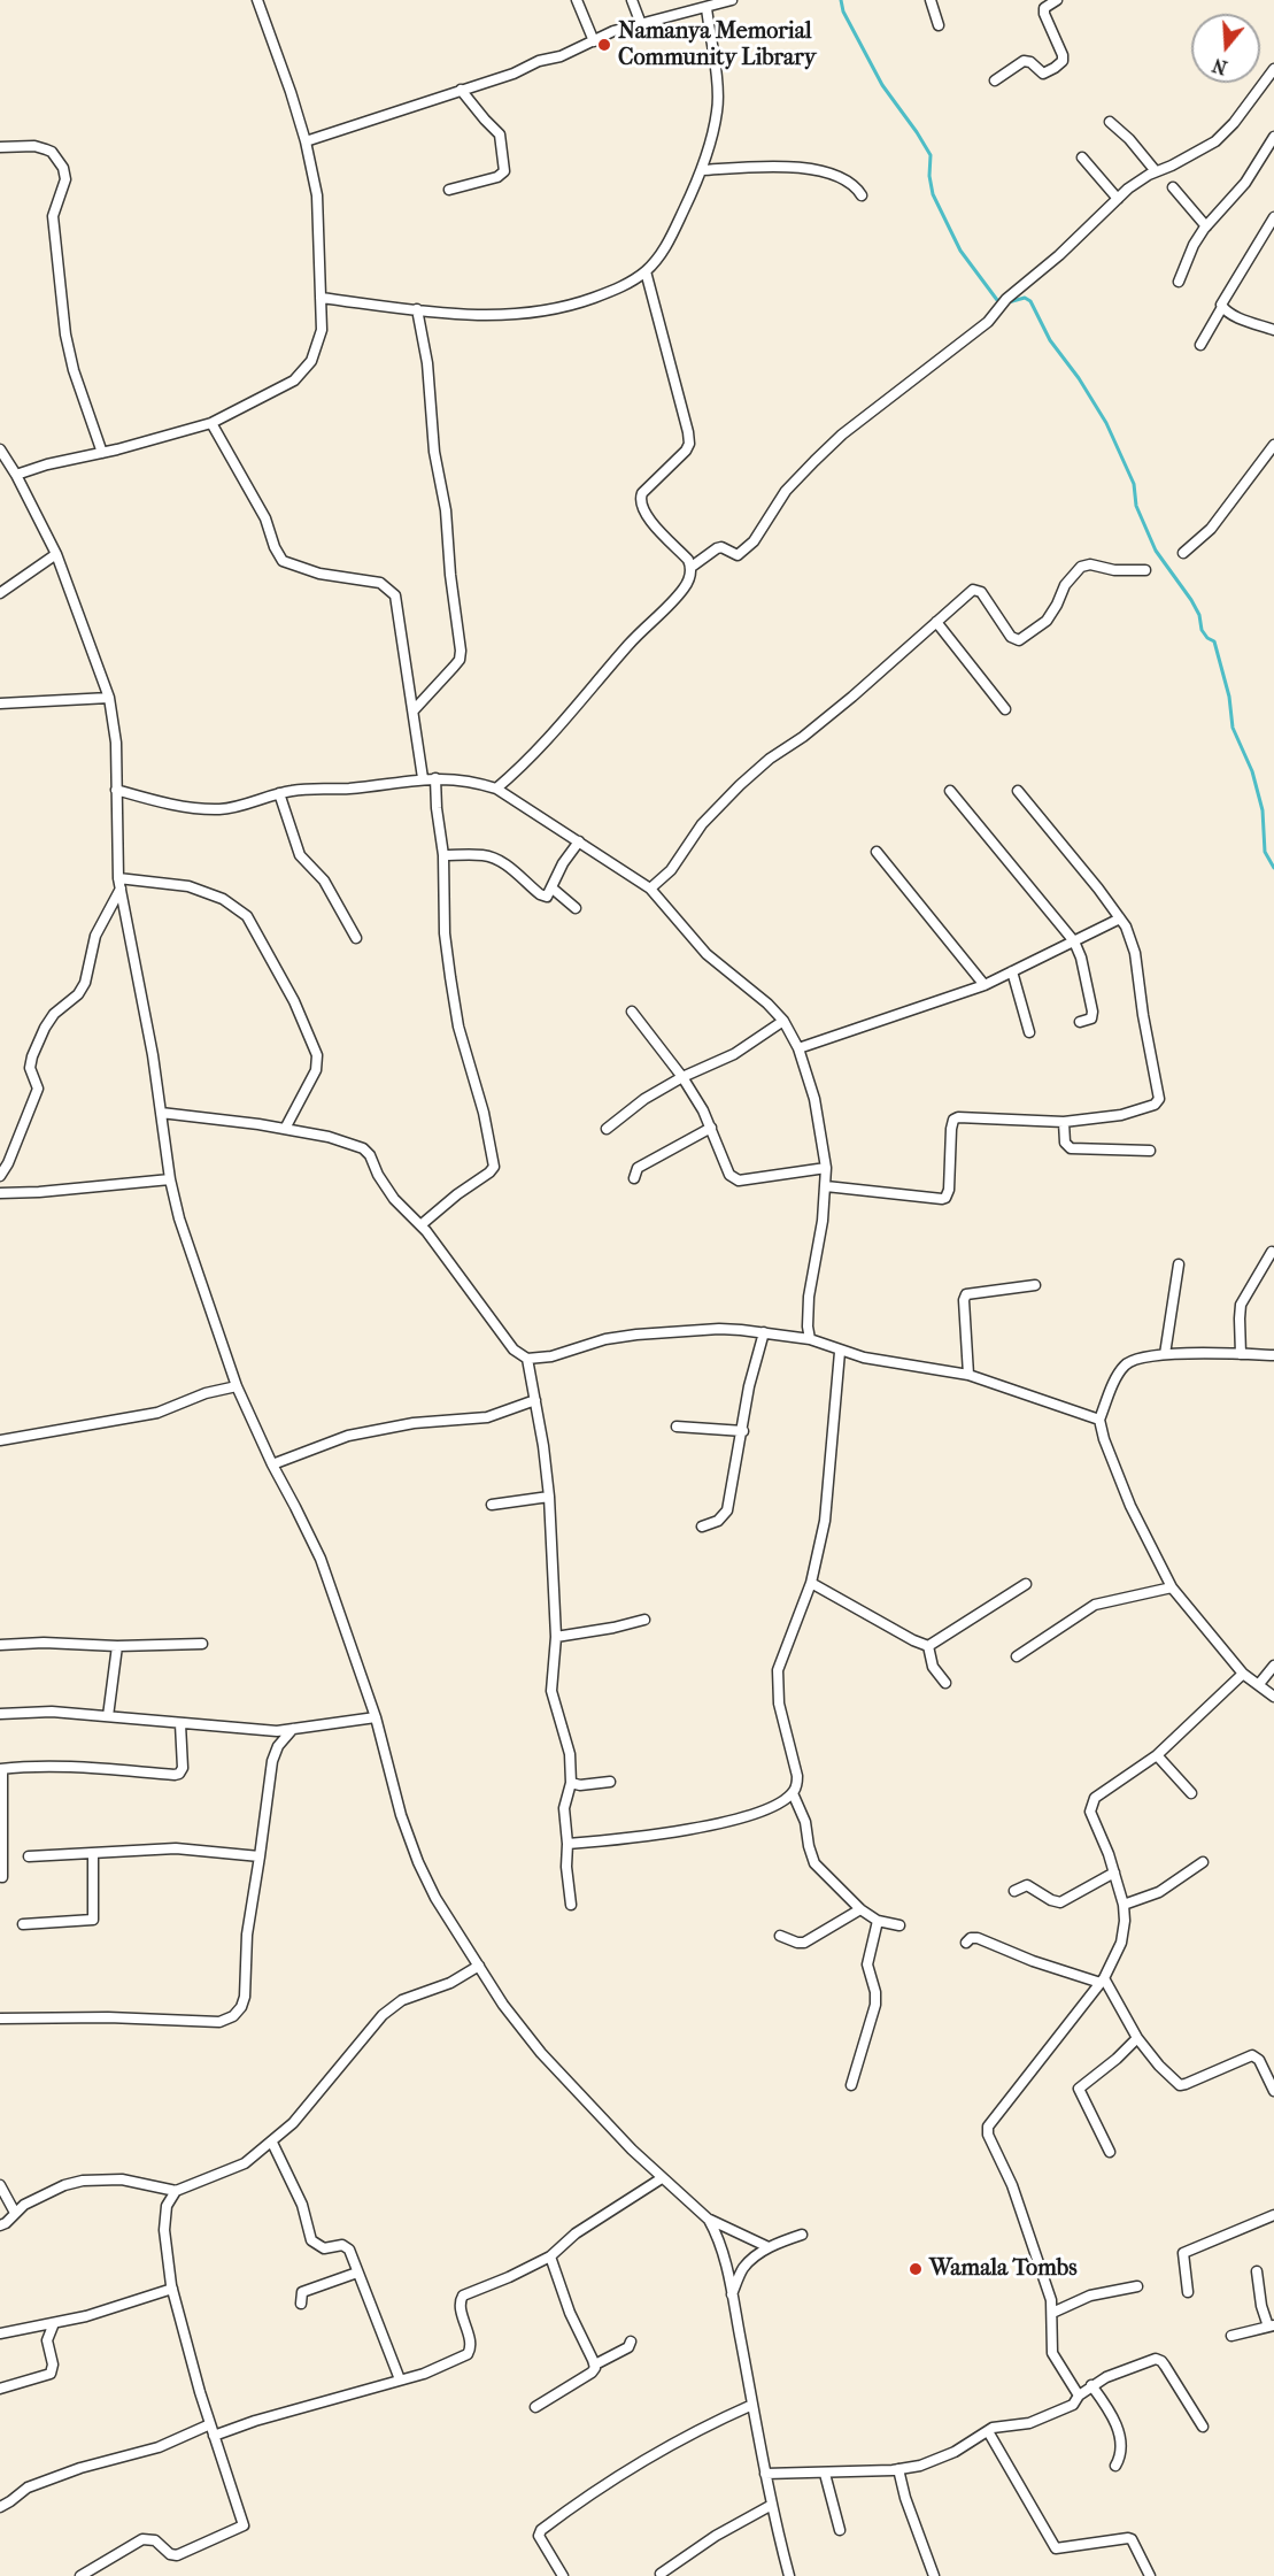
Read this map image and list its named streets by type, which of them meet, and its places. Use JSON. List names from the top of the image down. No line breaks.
{"places":["Namanya Memorial Community Library","Wamala Tombs"],"north":"bottom"}
